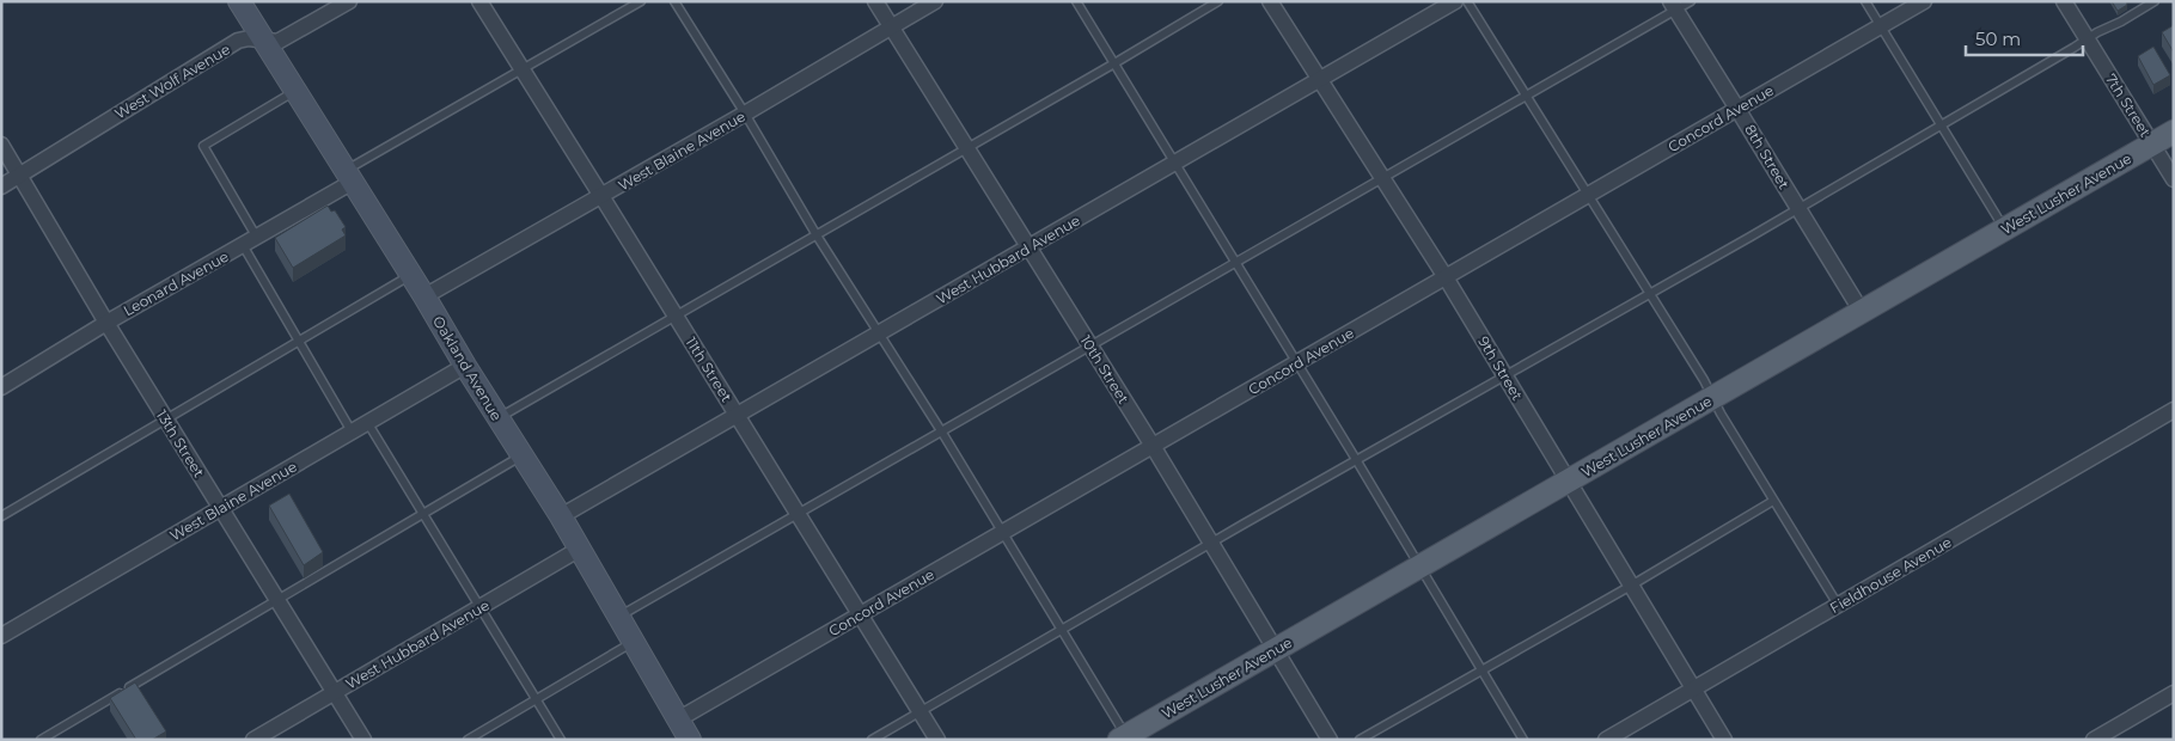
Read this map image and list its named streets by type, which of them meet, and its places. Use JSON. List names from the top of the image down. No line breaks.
{"streets":{"main road":["West Lusher Avenue"],"street":["West Wolf Avenue","7th Street","Concord Avenue","West Blaine Avenue","8th Street","West Hubbard Avenue","Leonard Avenue","Oakland Avenue","9th Street","11th Street","10th Street","13th Street","Fieldhouse Avenue"]},"crossings":[["West Wolf Avenue","Oakland Avenue"],["West Wolf Avenue","13th Street"],["7th Street","West Lusher Avenue"],["Concord Avenue","8th Street"],["Concord Avenue","Oakland Avenue"],["Concord Avenue","9th Street"],["Concord Avenue","11th Street"],["Concord Avenue","10th Street"],["West Blaine Avenue","Oakland Avenue"],["West Blaine Avenue","11th Street"],["West Blaine Avenue","10th Street"],["West Blaine Avenue","13th Street"],["8th Street","West Lusher Avenue"],["West Lusher Avenue","9th Street"],["West Lusher Avenue","10th Street"],["West Hubbard Avenue","Oakland Avenue"],["West Hubbard Avenue","9th Street"],["West Hubbard Avenue","11th Street"],["West Hubbard Avenue","10th Street"],["West Hubbard Avenue","13th Street"],["Leonard Avenue","Oakland Avenue"],["Leonard Avenue","13th Street"],["9th Street","Fieldhouse Avenue"]],"scale_bar":"50 m"}
